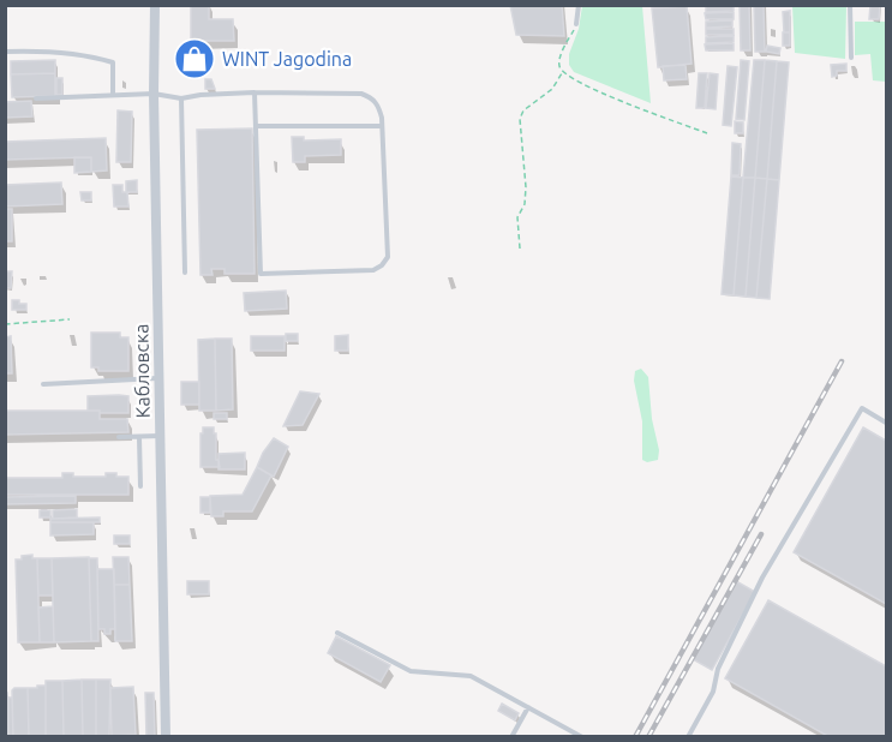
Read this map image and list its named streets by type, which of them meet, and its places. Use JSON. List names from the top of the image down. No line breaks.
{"streets":{"street":["Кабловска"]},"places":{"shop":["WINT Jagodina"]}}
